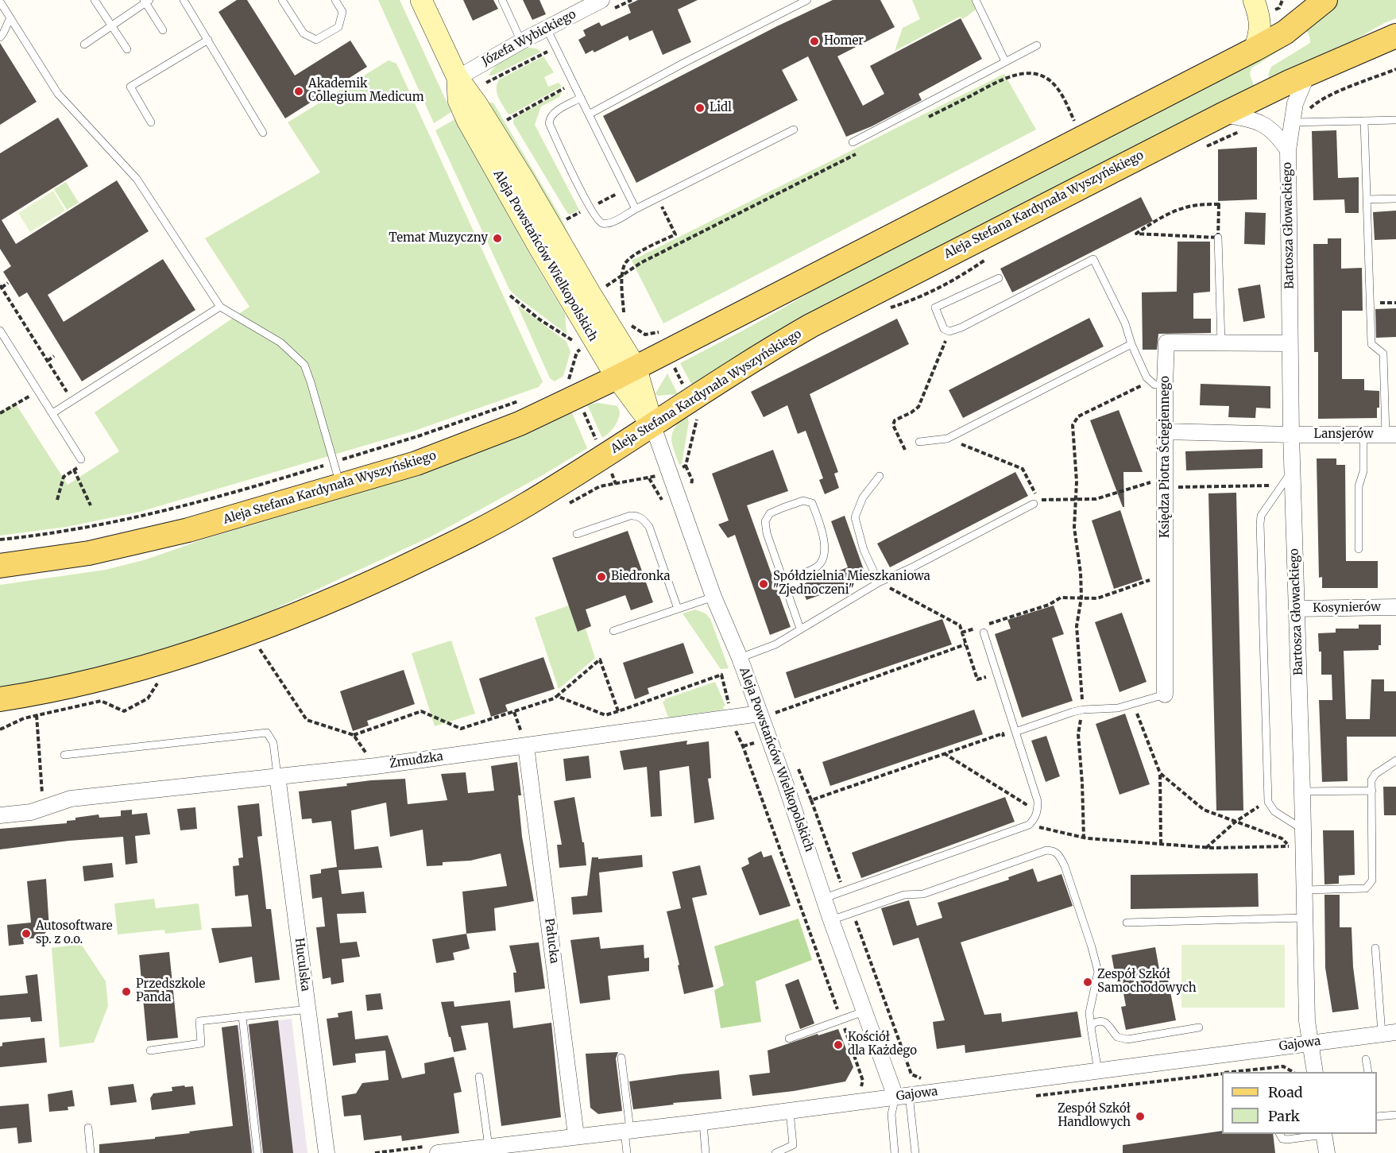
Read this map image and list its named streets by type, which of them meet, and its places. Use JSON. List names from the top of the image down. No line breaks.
{"streets":{"main road":["Aleja Stefana Kardynała Wyszyńskiego"],"street":["Józefa Wybickiego","Bartosza Głowackiego","Aleja Powstańców Wielkopolskich","Lansjerów","Księdza Piotra Ściegiennego","Kosynierów","Żmudzka","Pałucka","Huculska","Gajowa"]},"crossings":[["Józefa Wybickiego","Aleja Powstańców Wielkopolskich"],["Aleja Stefana Kardynała Wyszyńskiego","Bartosza Głowackiego"],["Aleja Stefana Kardynała Wyszyńskiego","Aleja Powstańców Wielkopolskich"],["Bartosza Głowackiego","Lansjerów"],["Bartosza Głowackiego","Księdza Piotra Ściegiennego"],["Bartosza Głowackiego","Kosynierów"],["Bartosza Głowackiego","Gajowa"],["Aleja Powstańców Wielkopolskich","Żmudzka"],["Aleja Powstańców Wielkopolskich","Gajowa"],["Lansjerów","Księdza Piotra Ściegiennego"],["Żmudzka","Pałucka"],["Żmudzka","Huculska"],["Pałucka","Gajowa"]],"places":["Homer","Akademik Collegium Medicum","Lidl","Temat Muzyczny","Biedronka","Spółdzielnia Mieszkaniowa \"Zjednoczeni\"","Autosoftware sp. z o.o.","Zespół Szkół Samochodowych","Przedszkole Panda","Kościół dla Każdego","Zespół Szkół Handlowych"],"legend":["Road","Park"]}
